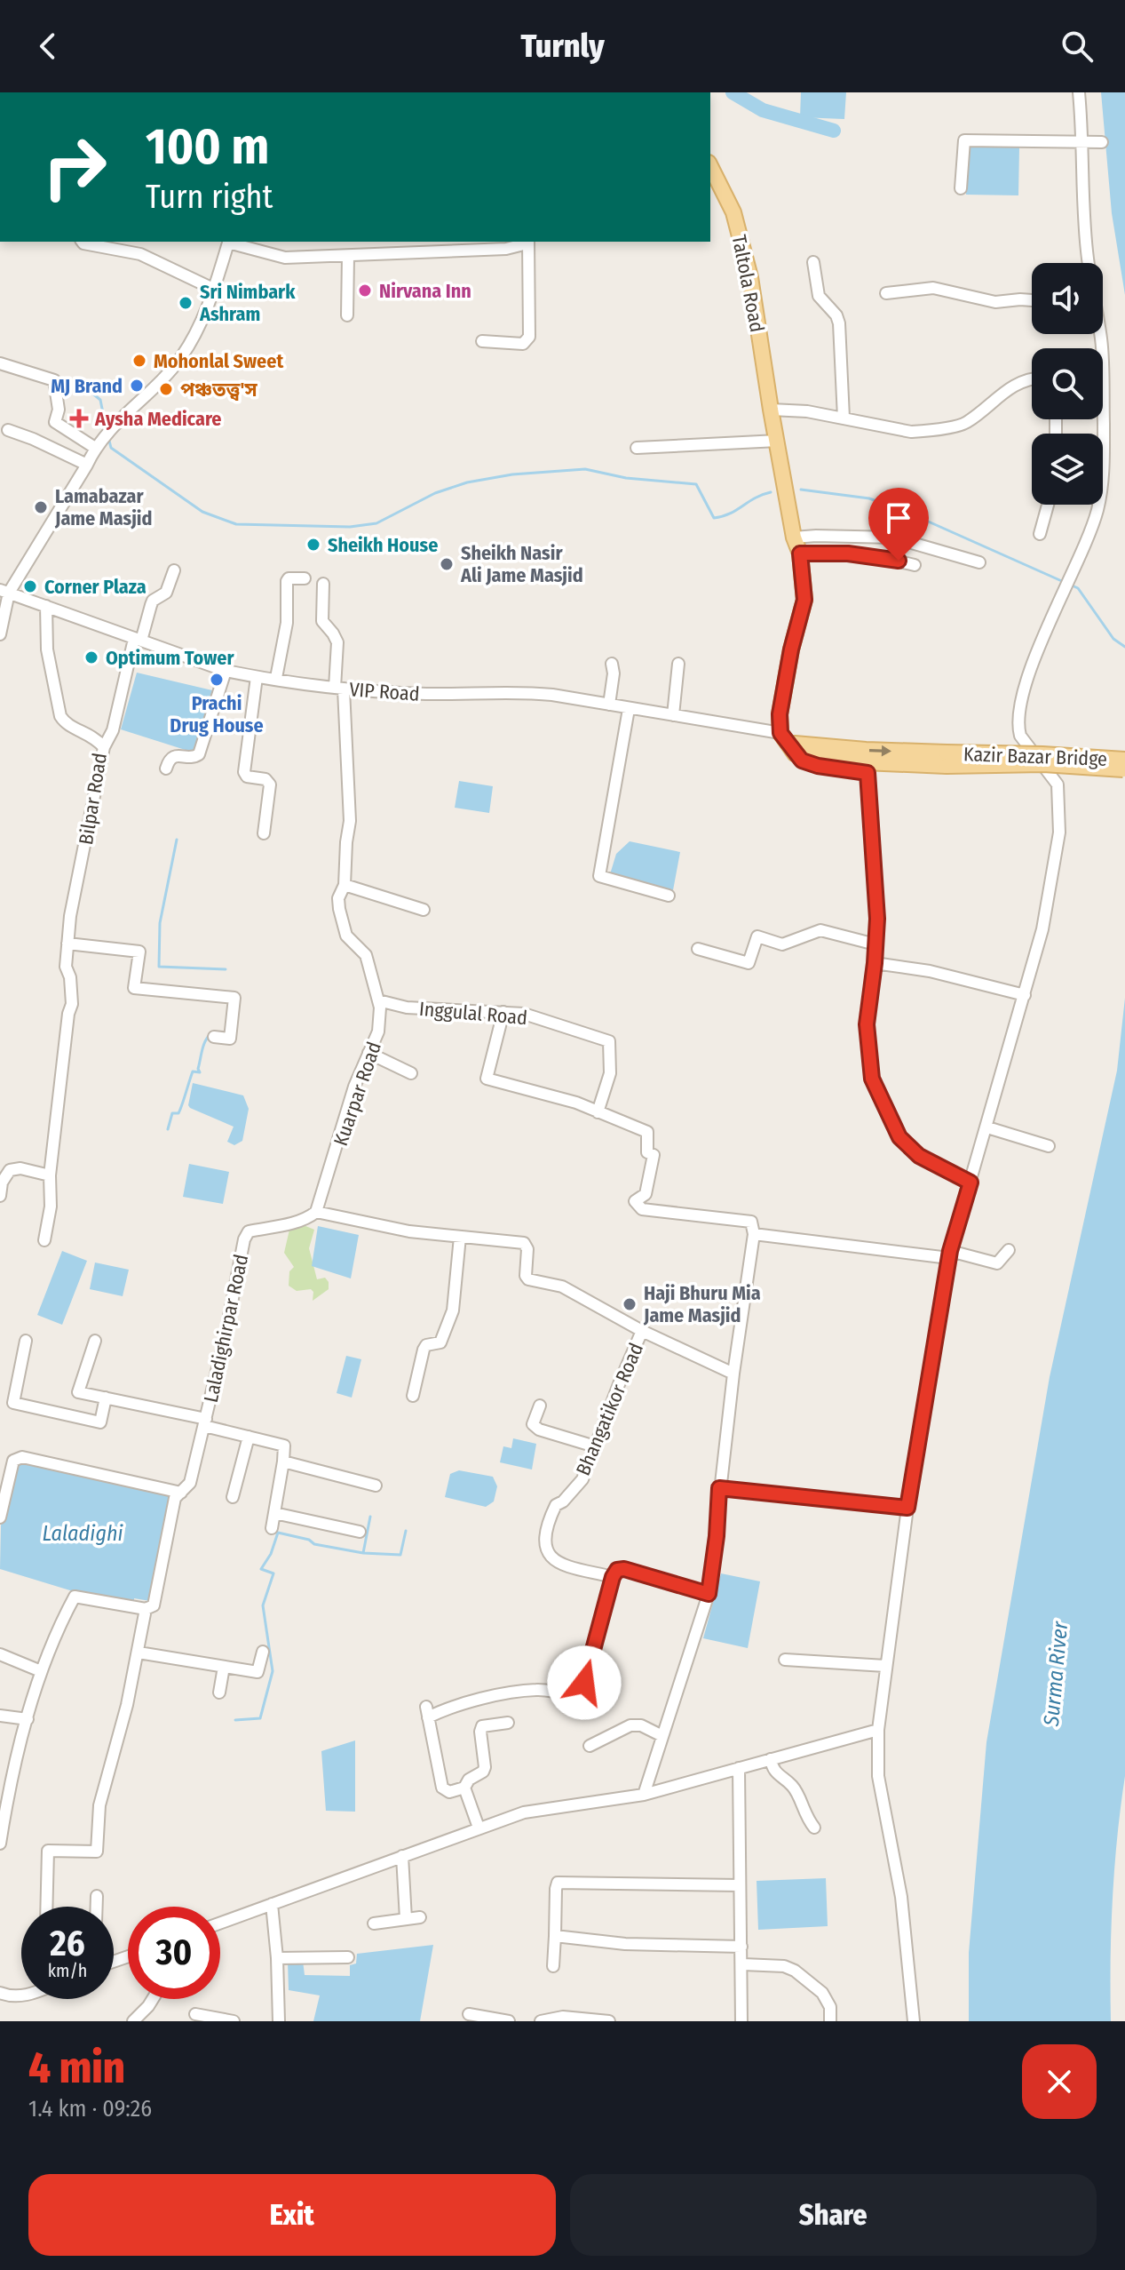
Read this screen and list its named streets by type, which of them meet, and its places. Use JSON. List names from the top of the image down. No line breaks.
{"streets":{"main road":["Taltola Road","Kazir Bazar Bridge"],"street":["VIP Road","Bilpar Road","Inggulal Road","Kuarpar Road","Laladighirpar Road","Bhangatikor Road"]},"crossings":[["Taltola Road","VIP Road"],["VIP Road","Bilpar Road"],["VIP Road","Kuarpar Road"],["Inggulal Road","Kuarpar Road"],["Kuarpar Road","Laladighirpar Road"]],"water":["Laladighi","Surma River"],"places":{"other":["Nirvana Inn","Sri Nimbark Ashram","Mohonlal Sweet","MJ Brand","পঞ্চতত্ত্ব'স","Lamabazar Jame Masjid","Sheikh House","Sheikh Nasir Ali Jame Masjid","Corner Plaza","Optimum Tower","Prachi Drug House","Haji Bhuru Mia Jame Masjid"],"health":["Aysha Medicare"]},"page":{"header":"Turnly","turn":["100 m","Turn right"],"speed":"26 km/h","limit":"30","heading":["4 min","1.4 km · 09:26"],"buttons":["Exit","Share"]}}
